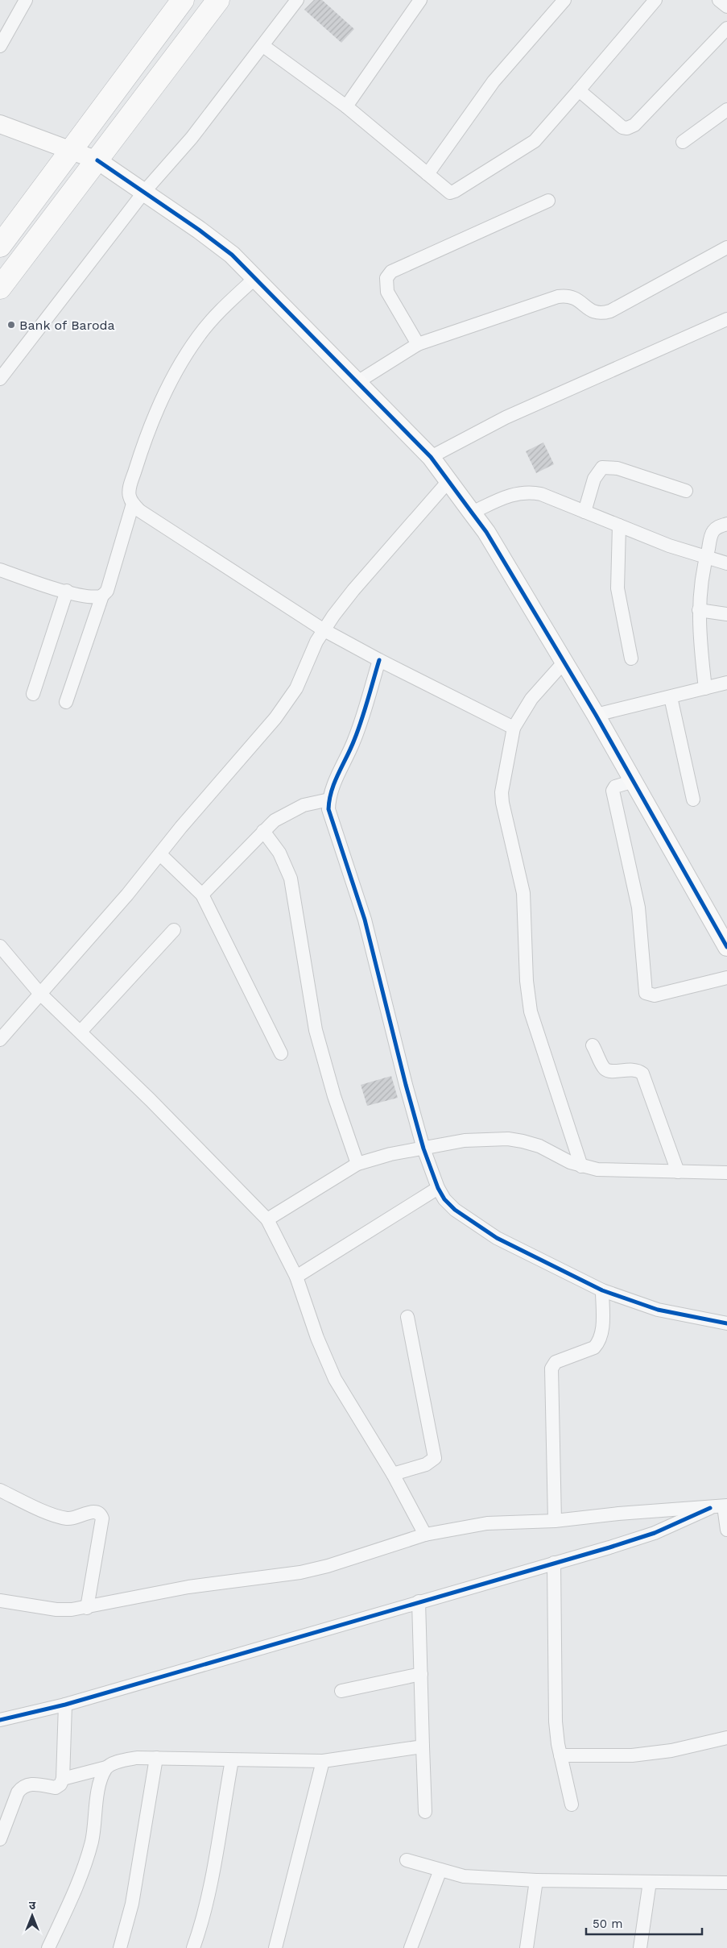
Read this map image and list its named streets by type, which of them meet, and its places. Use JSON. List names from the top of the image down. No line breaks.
{"places":["Bank of Baroda"],"scale_bar":"50 m","north":"top"}
